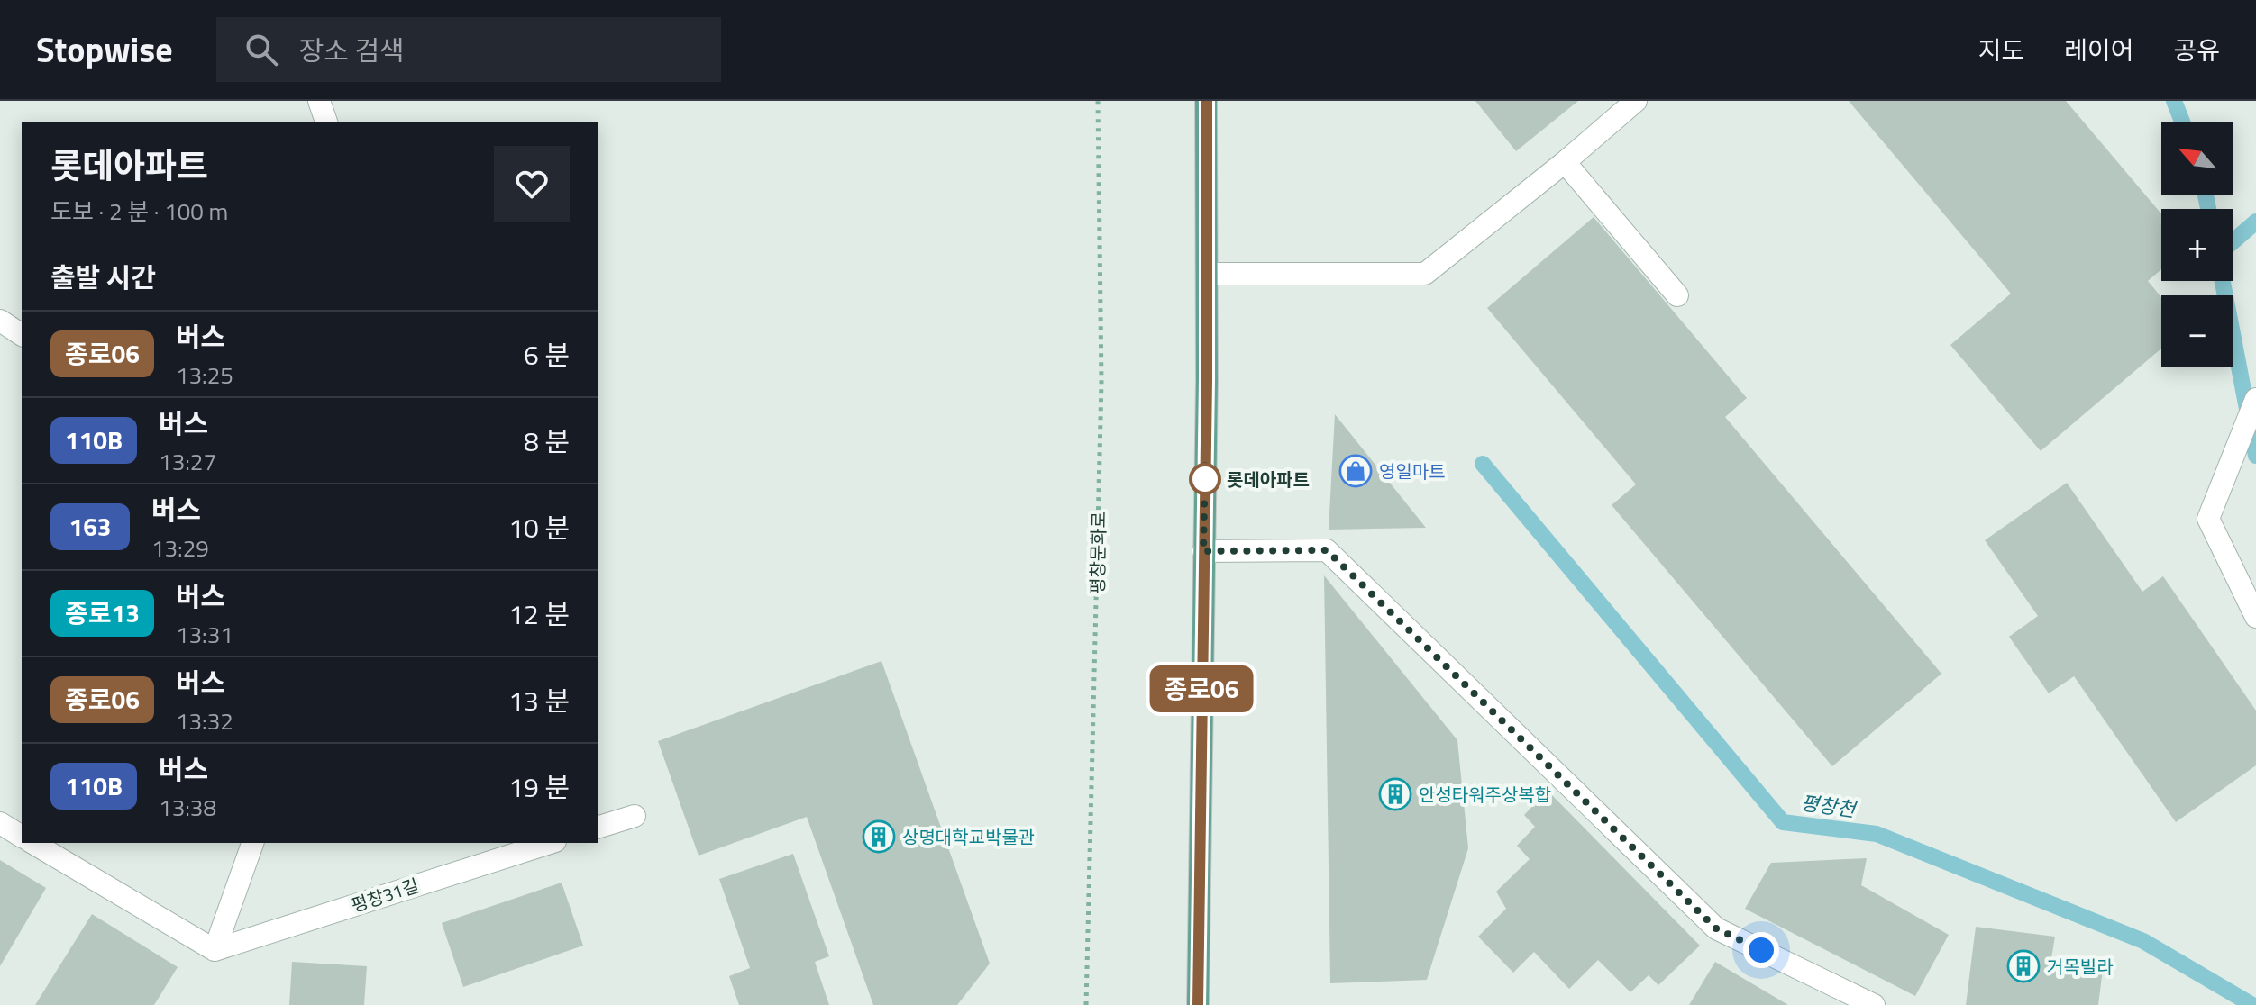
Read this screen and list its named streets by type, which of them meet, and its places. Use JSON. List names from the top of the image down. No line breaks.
{"streets":{"street":["평창31길"],"path":["평창문화로"]},"water":["평창천"],"places":{"shop":["영일마트"],"other":["롯데아파트"],"building":["안성타워주상복합","상명대학교박물관","거목빌라"]},"lines":["bus line 종로06"],"north":"top left","page":{"header":"Stopwise","search":"장소 검색","nav":["지도","레이어","공유"],"on_map":"종로06","map_buttons":["+","−"],"heading":[["롯데아파트","도보 · 2 분 · 100 m"],"출발 시간"],"list":[{"mark":"종로06","name":"버스","note":"13:25","value":"6 분"},{"mark":"110B","name":"버스","note":"13:27","value":"8 분"},{"mark":"163","name":"버스","note":"13:29","value":"10 분"},{"mark":"종로13","name":"버스","note":"13:31","value":"12 분"},{"mark":"종로06","name":"버스","note":"13:32","value":"13 분"},{"mark":"110B","name":"버스","note":"13:38","value":"19 분"}]}}
